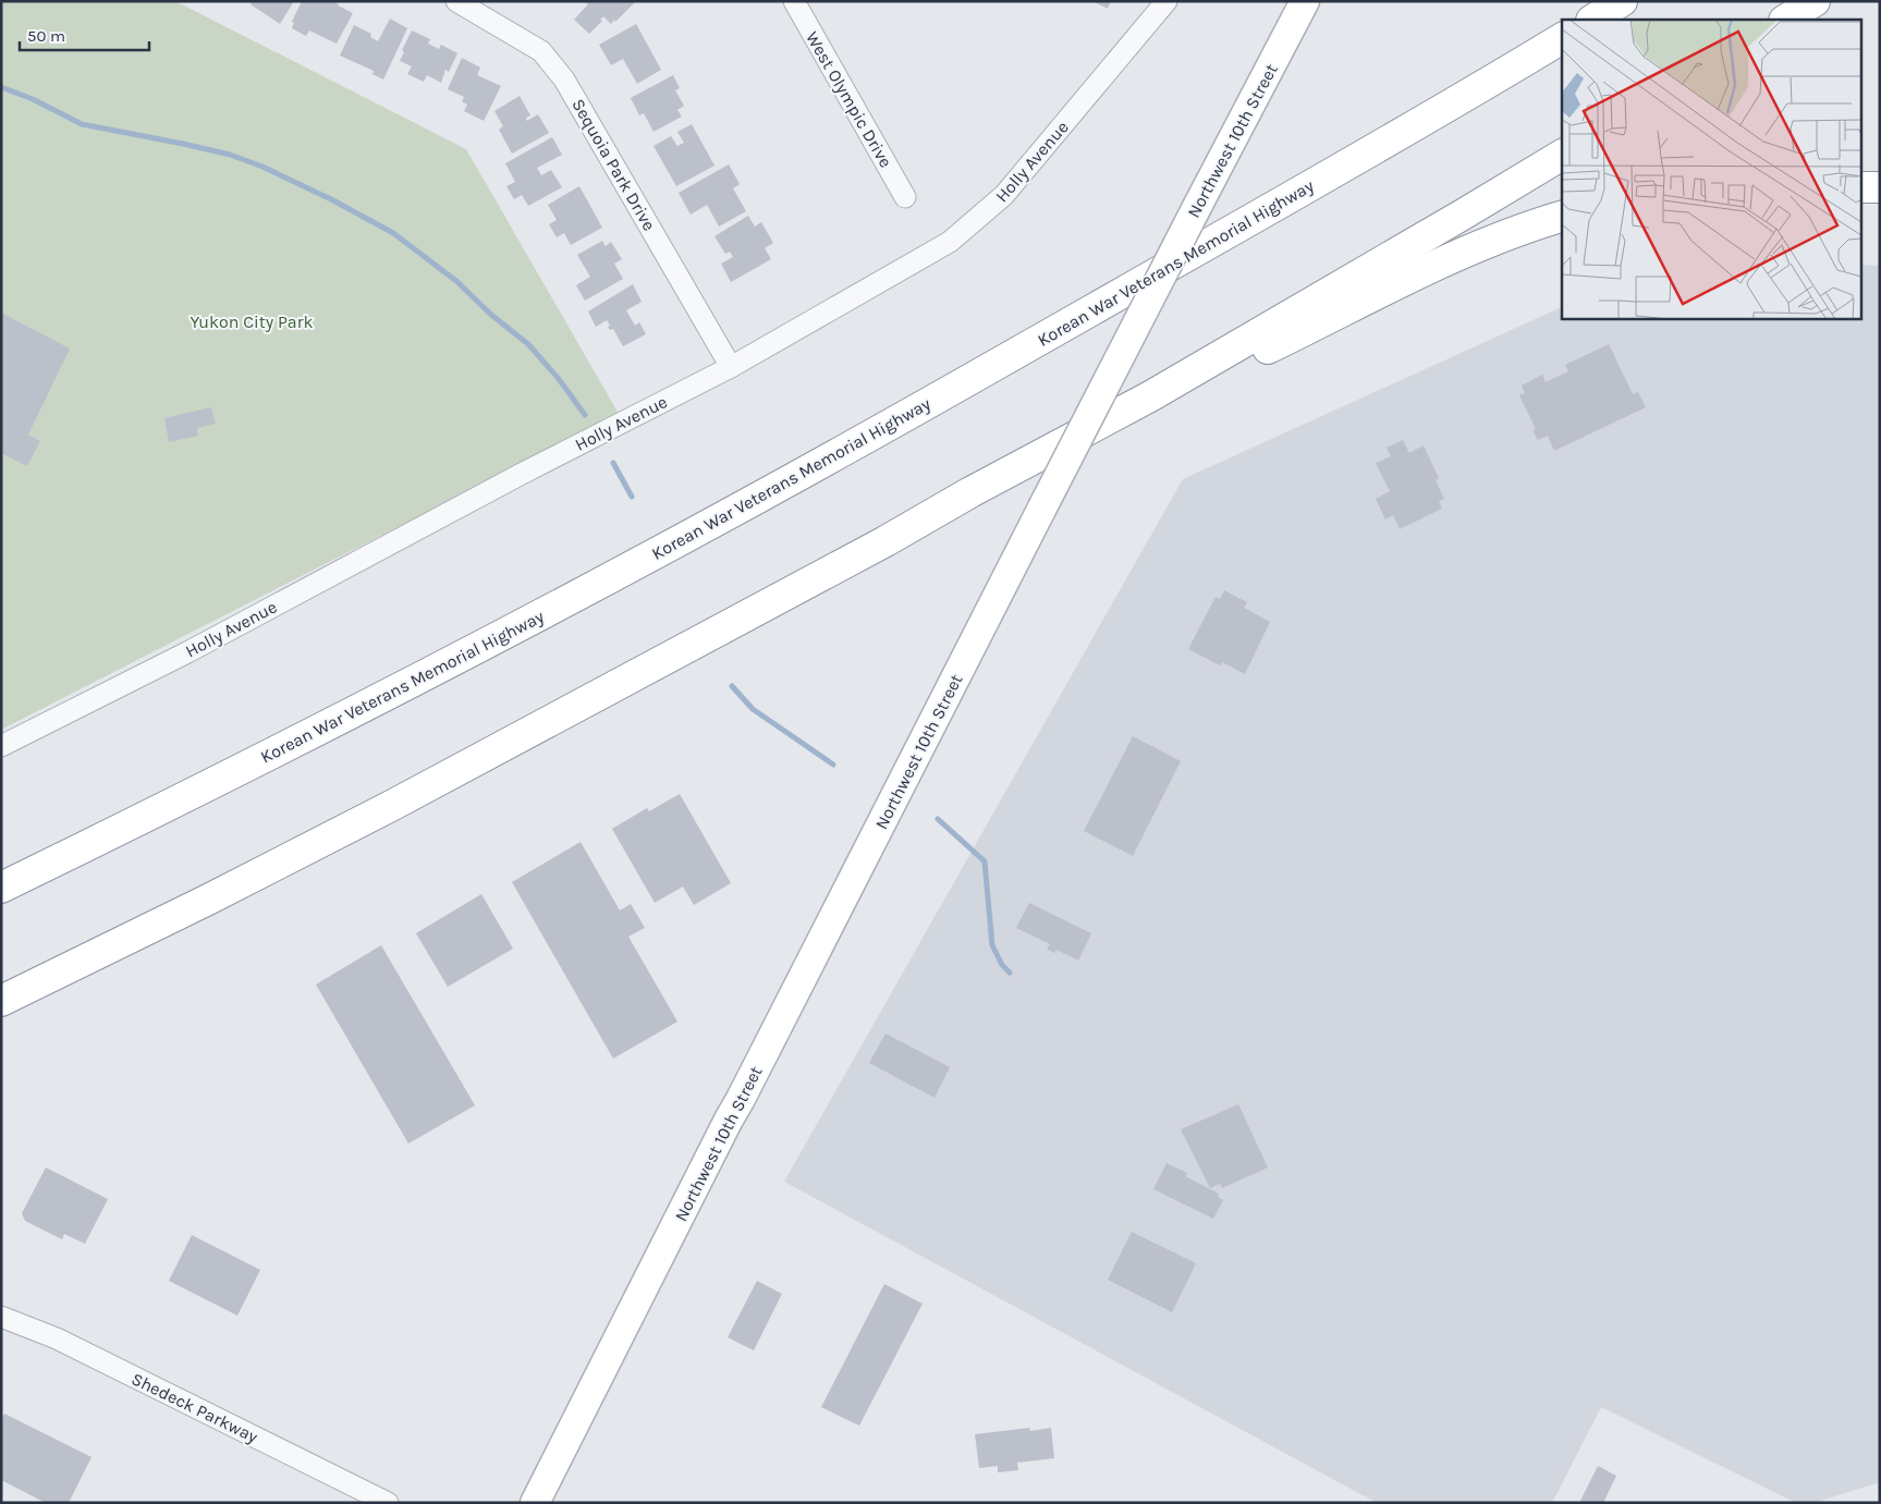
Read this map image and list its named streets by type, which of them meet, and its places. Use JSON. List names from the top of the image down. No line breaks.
{"streets":{"highway":["Korean War Veterans Memorial Highway"],"main road":["Northwest 10th Street"],"street":["West Olympic Drive","Holly Avenue","Sequoia Park Drive","Shedeck Parkway"]},"crossings":[["Holly Avenue","Sequoia Park Drive"]],"parks":["Yukon City Park"],"scale_bar":"50 m"}
